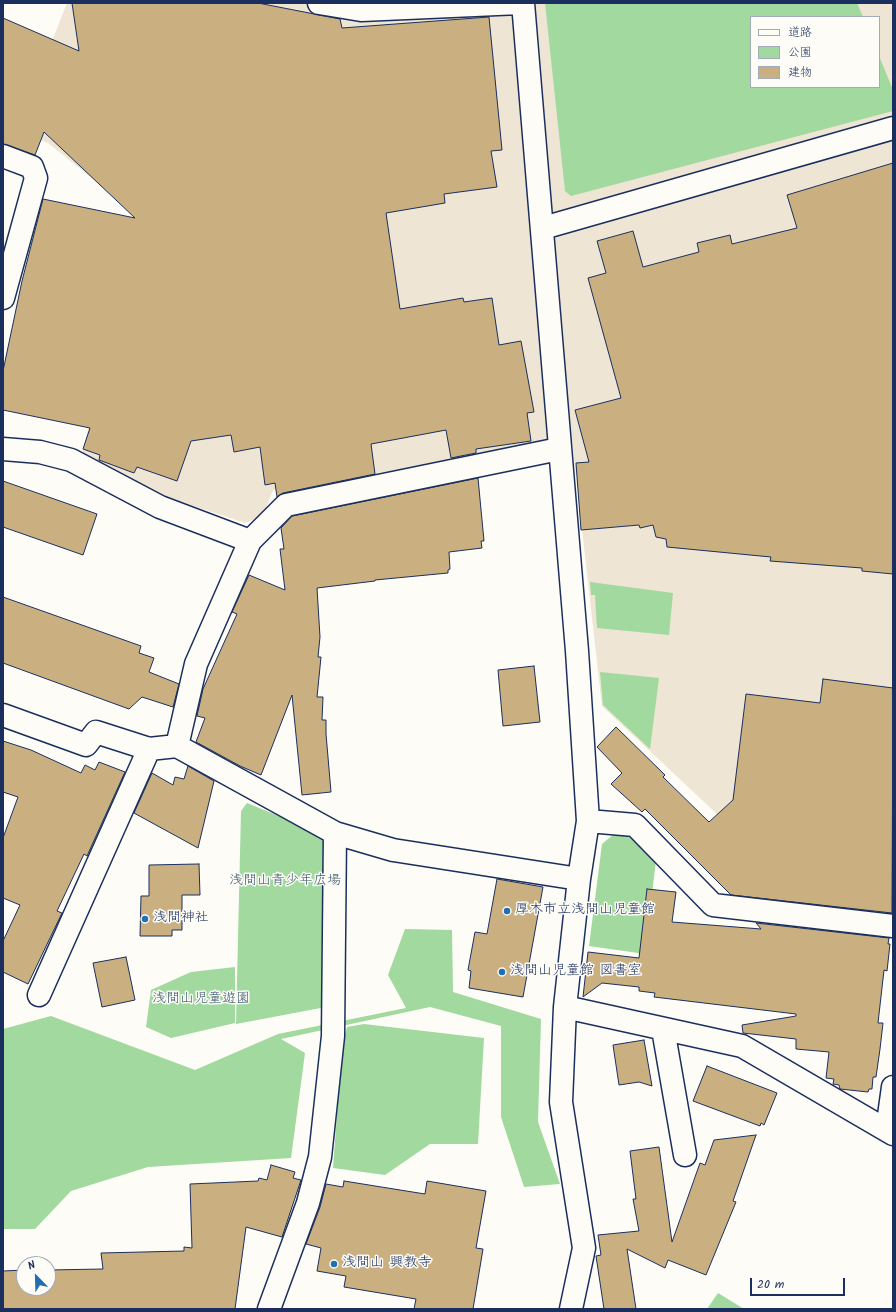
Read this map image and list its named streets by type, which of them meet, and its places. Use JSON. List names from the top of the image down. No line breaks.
{"parks":["浅間山青少年広場","浅間山児童遊園"],"places":["厚木市立浅間山児童館","浅間神社","浅間山児童館 図書室","浅間山 興教寺"],"legend":["道路","公園","建物"],"scale_bar":"20 m","north":"top left"}
